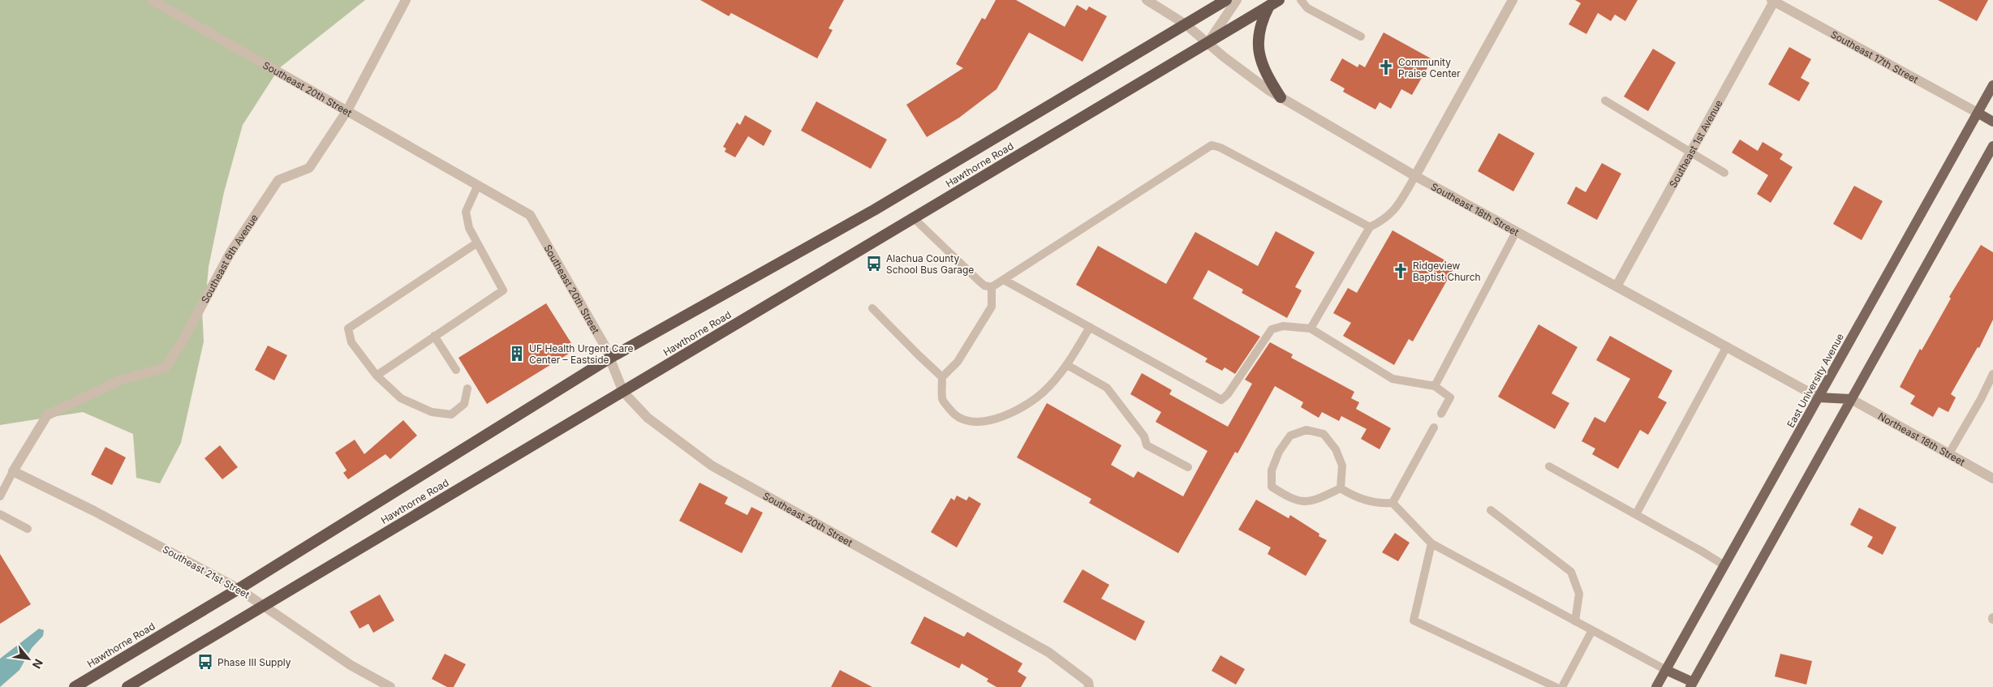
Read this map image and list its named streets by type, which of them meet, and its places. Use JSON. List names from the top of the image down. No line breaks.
{"streets":{"highway":["Hawthorne Road"],"main road":["East University Avenue"],"street":["Southeast 17th Street","Southeast 20th Street","Southeast 1st Avenue","Southeast 18th Street","Southeast 6th Avenue","Northeast 18th Street","Southeast 21st Street"]},"crossings":[["Southeast 17th Street","Southeast 1st Avenue"],["Southeast 17th Street","East University Avenue"],["Southeast 20th Street","Hawthorne Road"],["Southeast 20th Street","Southeast 6th Avenue"],["Southeast 1st Avenue","Southeast 18th Street"],["Hawthorne Road","Southeast 18th Street"],["Hawthorne Road","Southeast 21st Street"],["Southeast 18th Street","East University Avenue"],["Southeast 6th Avenue","Southeast 21st Street"]],"places":{"church":["Community Praise Center","Ridgeview Baptist Church"],"bus stop":["Alachua County School Bus Garage","Phase III Supply"],"building":["UF Health Urgent Care Center – Eastside"]},"north":"bottom right"}
